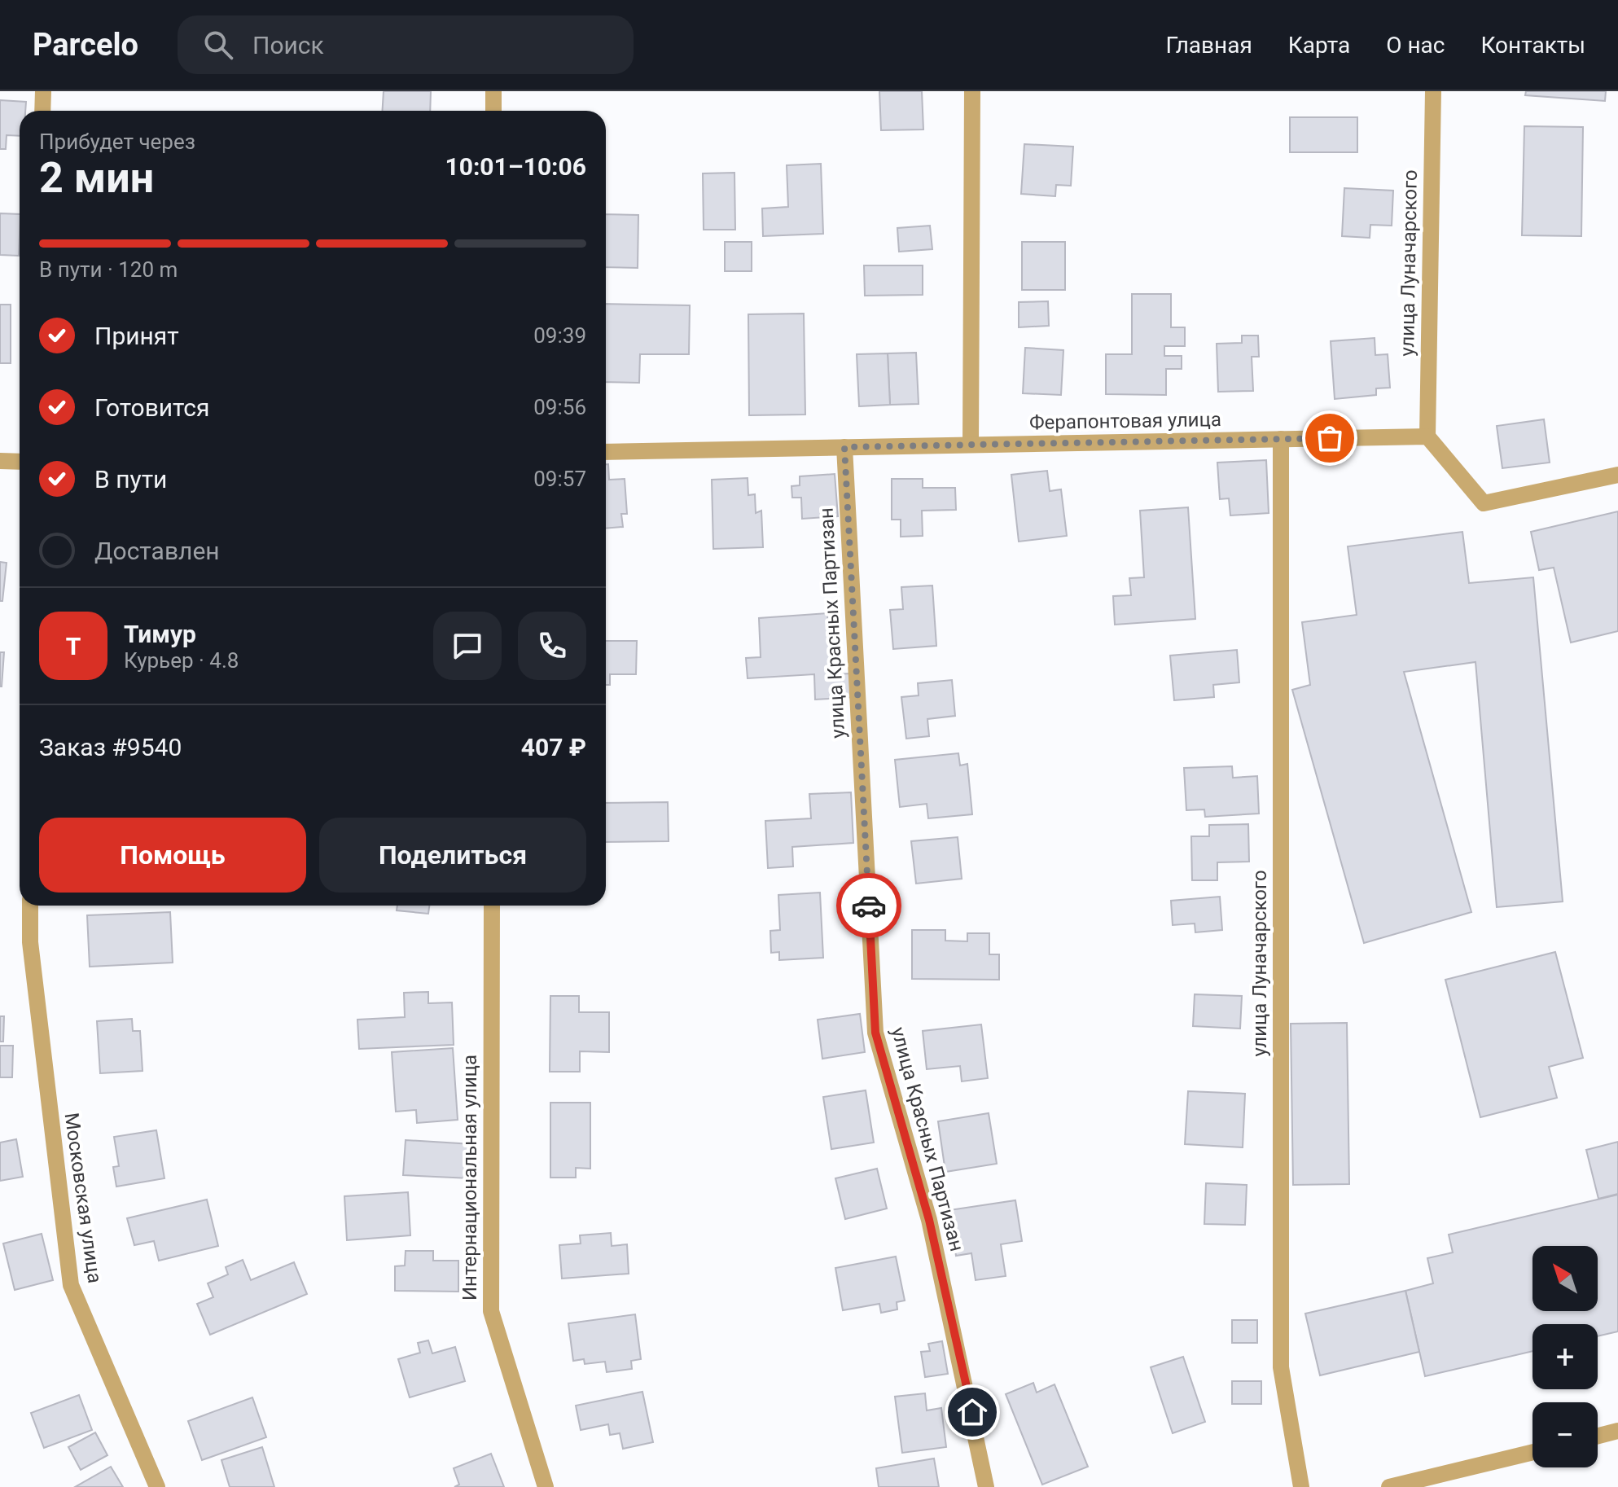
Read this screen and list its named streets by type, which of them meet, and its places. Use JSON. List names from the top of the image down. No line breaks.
{"streets":{"street":["улица Луначарского","Ферапонтовая улица","улица Красных Партизан","Интернациональная улица","Московская улица"]},"crossings":[["улица Луначарского","Ферапонтовая улица"],["Ферапонтовая улица","улица Красных Партизан"]],"north":"top left","page":{"header":"Parcelo","search":"Поиск","nav":["Главная","Карта","О нас","Контакты"],"heading":["2 мин","Прибудет через","10:01–10:06"],"panel":["Тимур","Курьер · 4.8","Заказ #9540","407 ₽"],"bar":"В пути · 120 m","list":[["Принят","09:39"],["Готовится","09:56"],["В пути","09:57"],"Доставлен"],"round":"Т","buttons":["Помощь","Поделиться"],"map_buttons":["+","−"]}}
